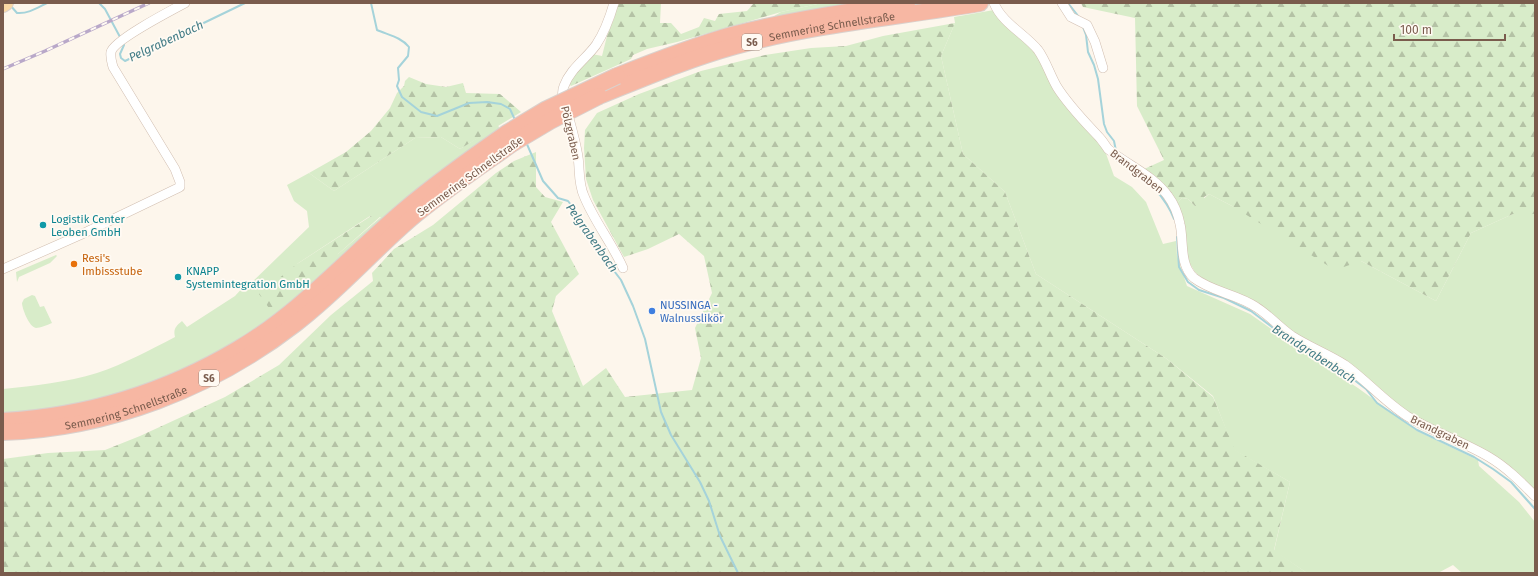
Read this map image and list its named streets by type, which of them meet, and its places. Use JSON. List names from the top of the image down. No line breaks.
{"streets":{"highway":["Semmering Schnellstraße","S6"],"street":["Pölzgraben","Brandgraben"]},"water":["Pelgrabenbach","Brandgrabenbach"],"places":["Logistik Center Leoben GmbH","Resi's Imbissstube","KNAPP Systemintegration GmbH","NUSSINGA - Walnusslikör"],"scale_bar":"100 m"}
